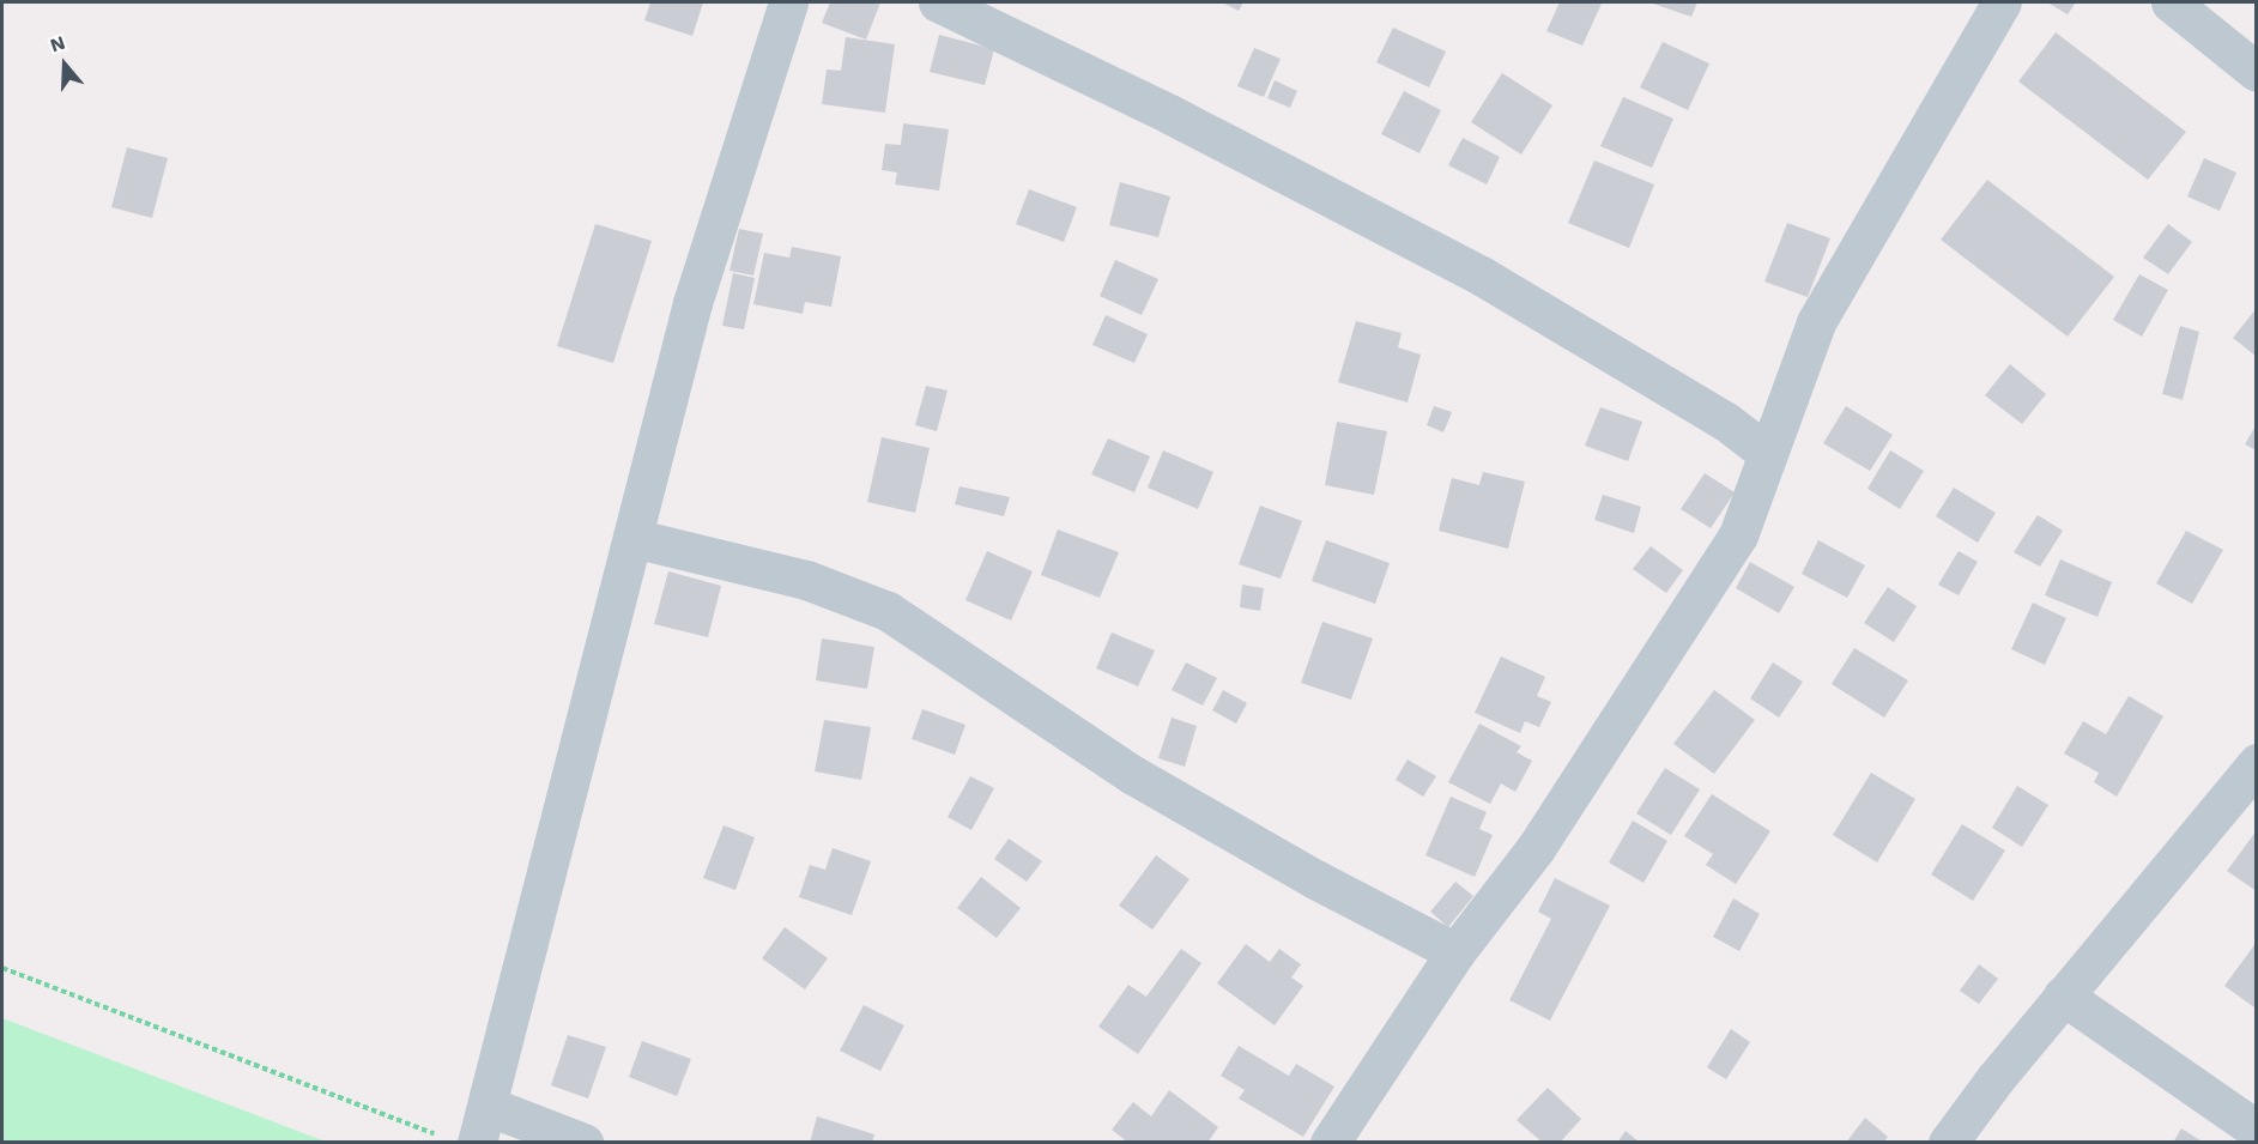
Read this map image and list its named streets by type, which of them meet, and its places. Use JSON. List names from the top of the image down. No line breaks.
{"north":"top"}
